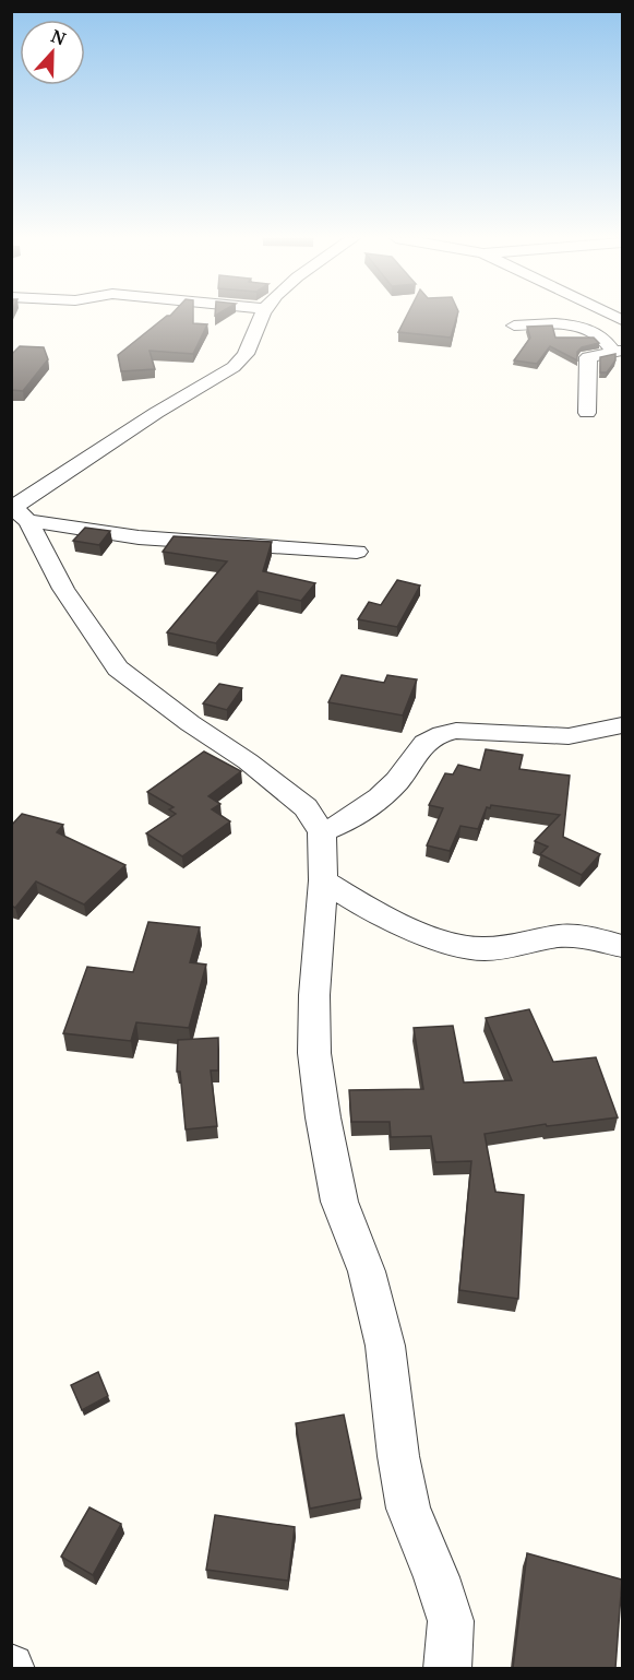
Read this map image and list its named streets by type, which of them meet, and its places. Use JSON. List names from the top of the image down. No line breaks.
{"north":"top"}
